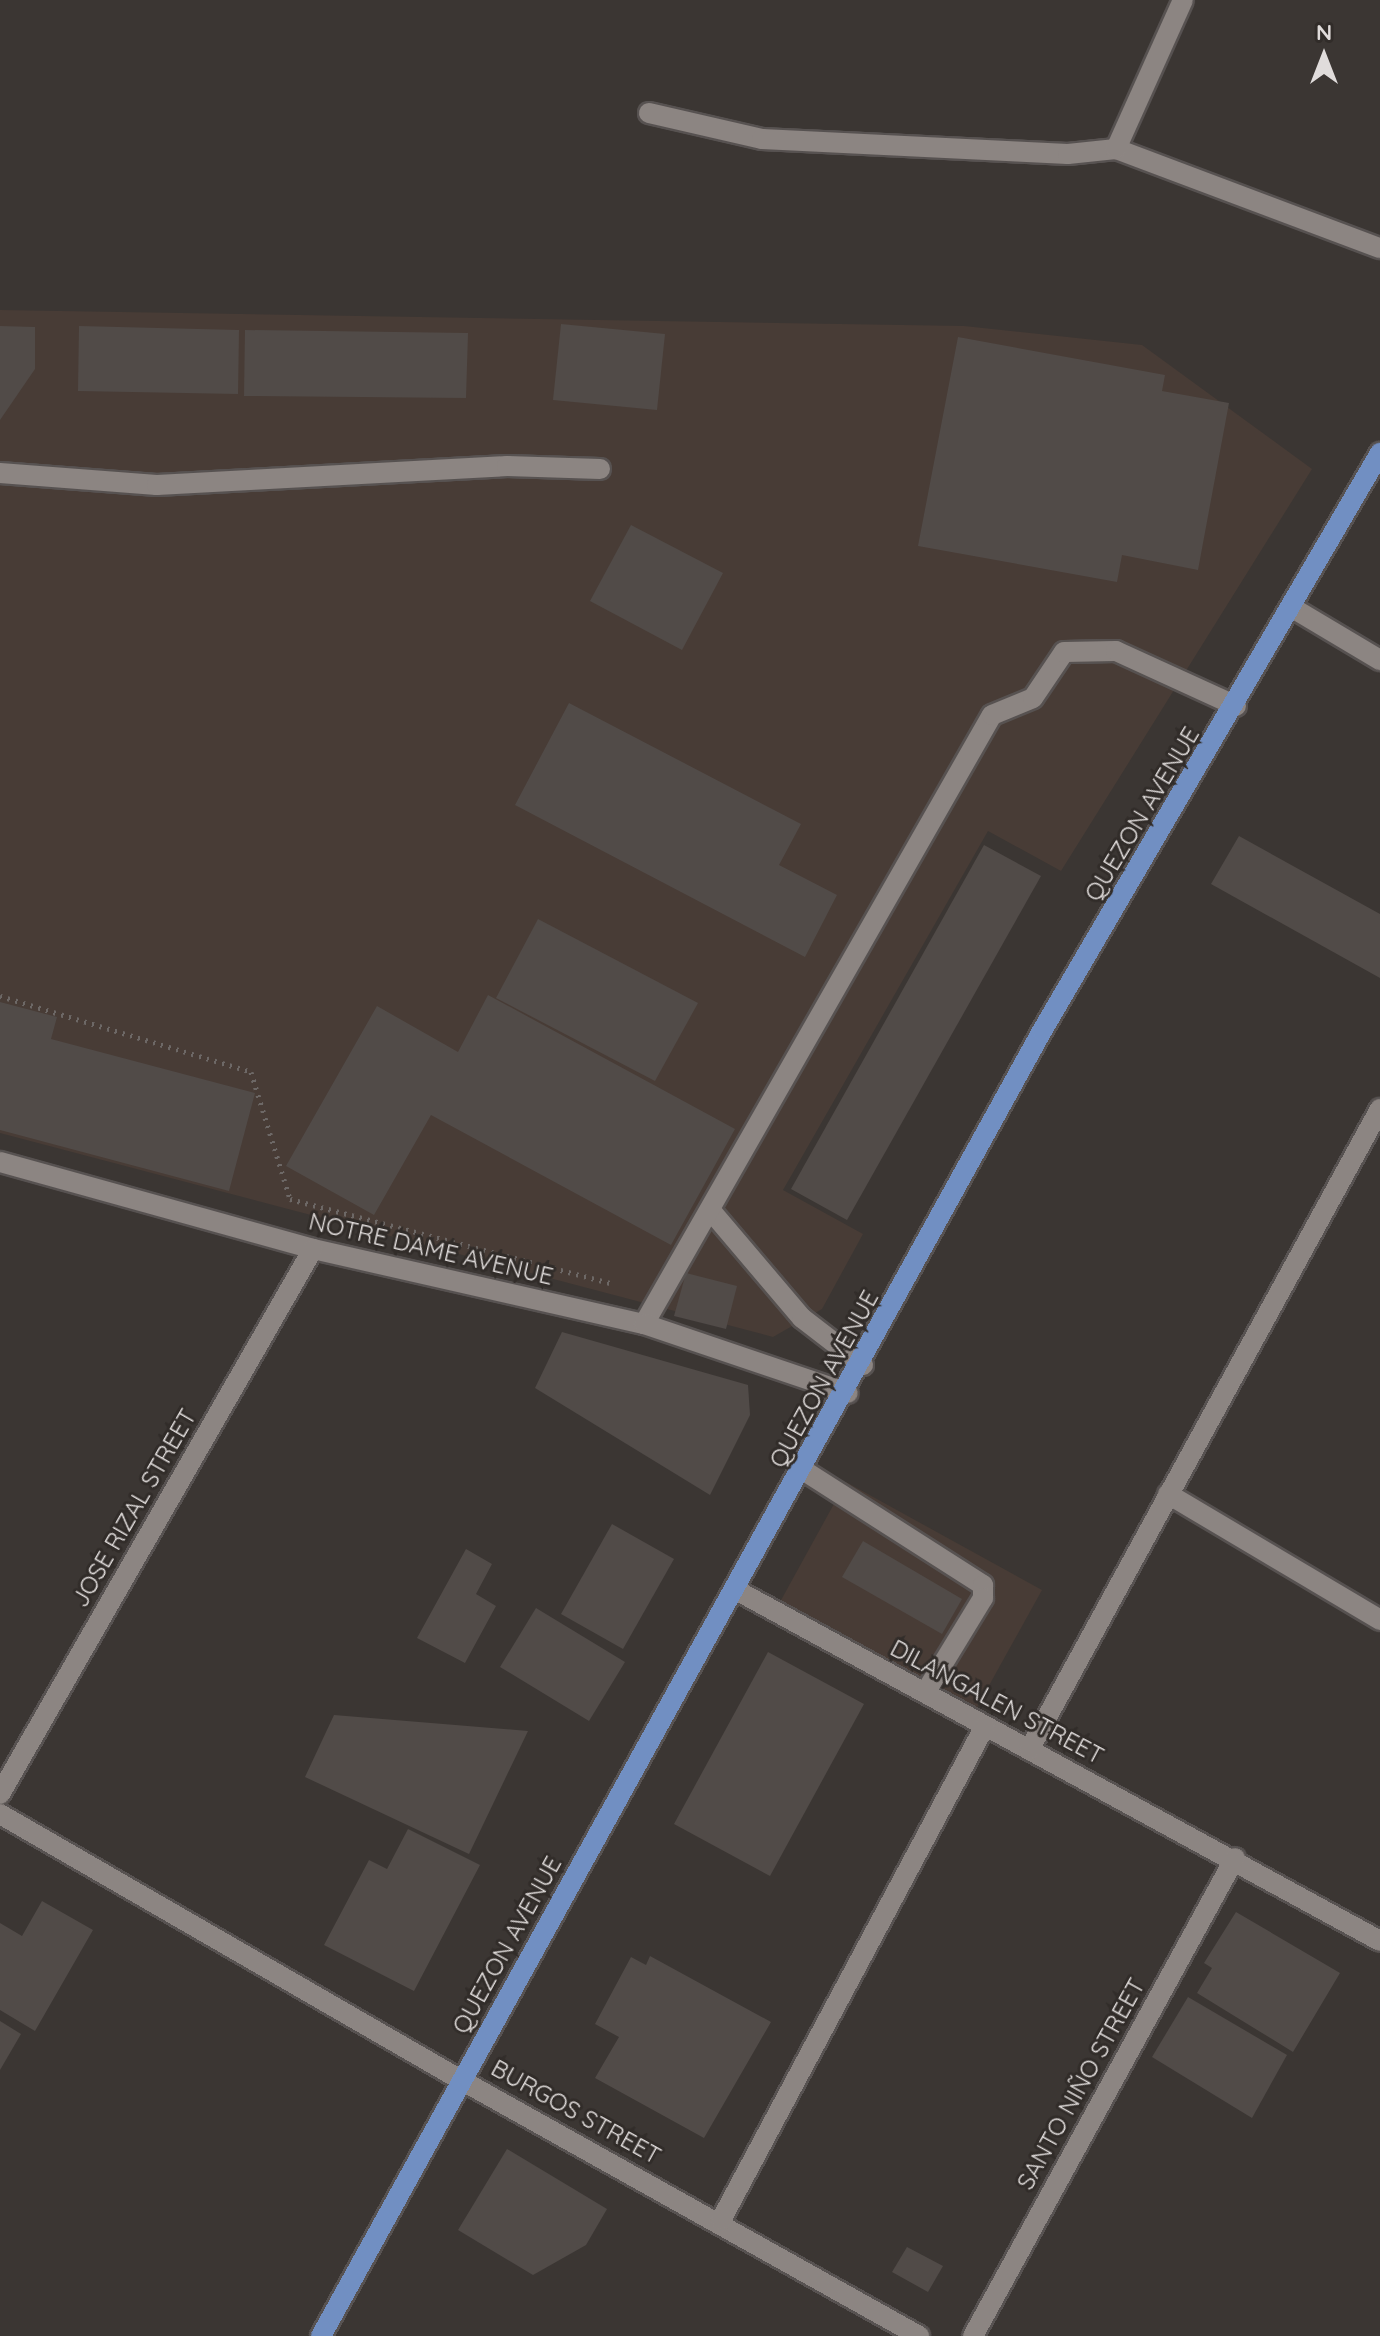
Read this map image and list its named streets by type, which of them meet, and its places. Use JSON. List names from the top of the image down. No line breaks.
{"streets":{"main road":["QUEZON AVENUE"],"street":["NOTRE DAME AVENUE","JOSE RIZAL STREET","DILANGALEN STREET","SANTO NIÑO STREET","BURGOS STREET"]},"crossings":[["QUEZON AVENUE","NOTRE DAME AVENUE"],["QUEZON AVENUE","DILANGALEN STREET"],["QUEZON AVENUE","BURGOS STREET"],["NOTRE DAME AVENUE","JOSE RIZAL STREET"],["DILANGALEN STREET","SANTO NIÑO STREET"]],"north":"top"}
